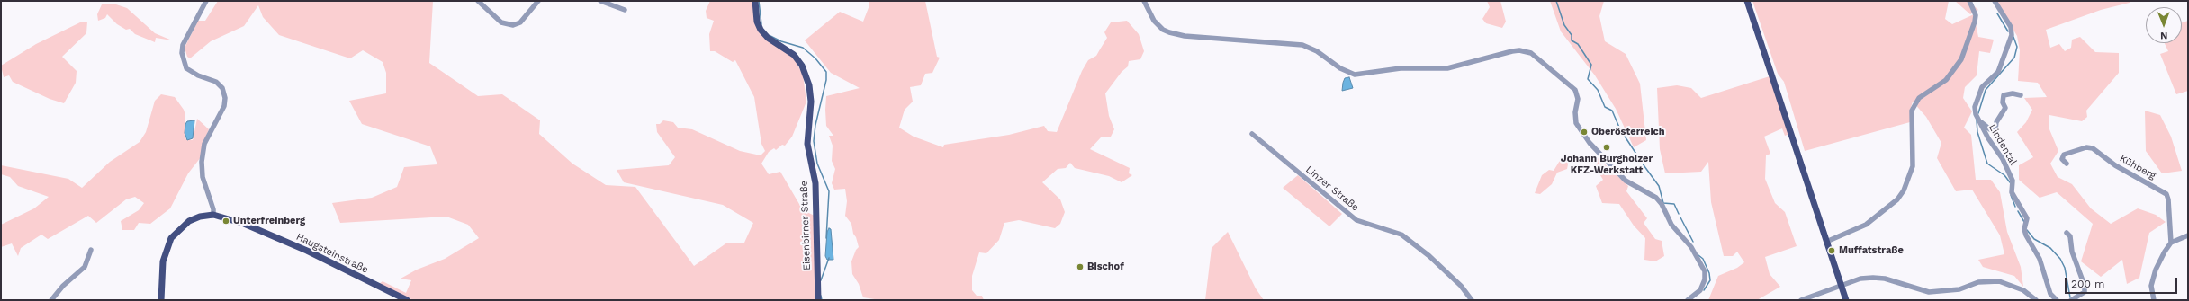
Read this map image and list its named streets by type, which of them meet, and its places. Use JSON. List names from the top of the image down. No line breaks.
{"streets":{"main road":["Eisenbirner Straße","Haugsteinstraße"],"street":["Lindental","Kühberg","Linzer Straße"]},"places":["Oberösterreich","Johann Burgholzer KFZ-Werkstatt","Unterfreinberg","Muffatstraße","Bischof"],"scale_bar":"200 m","north":"bottom"}
